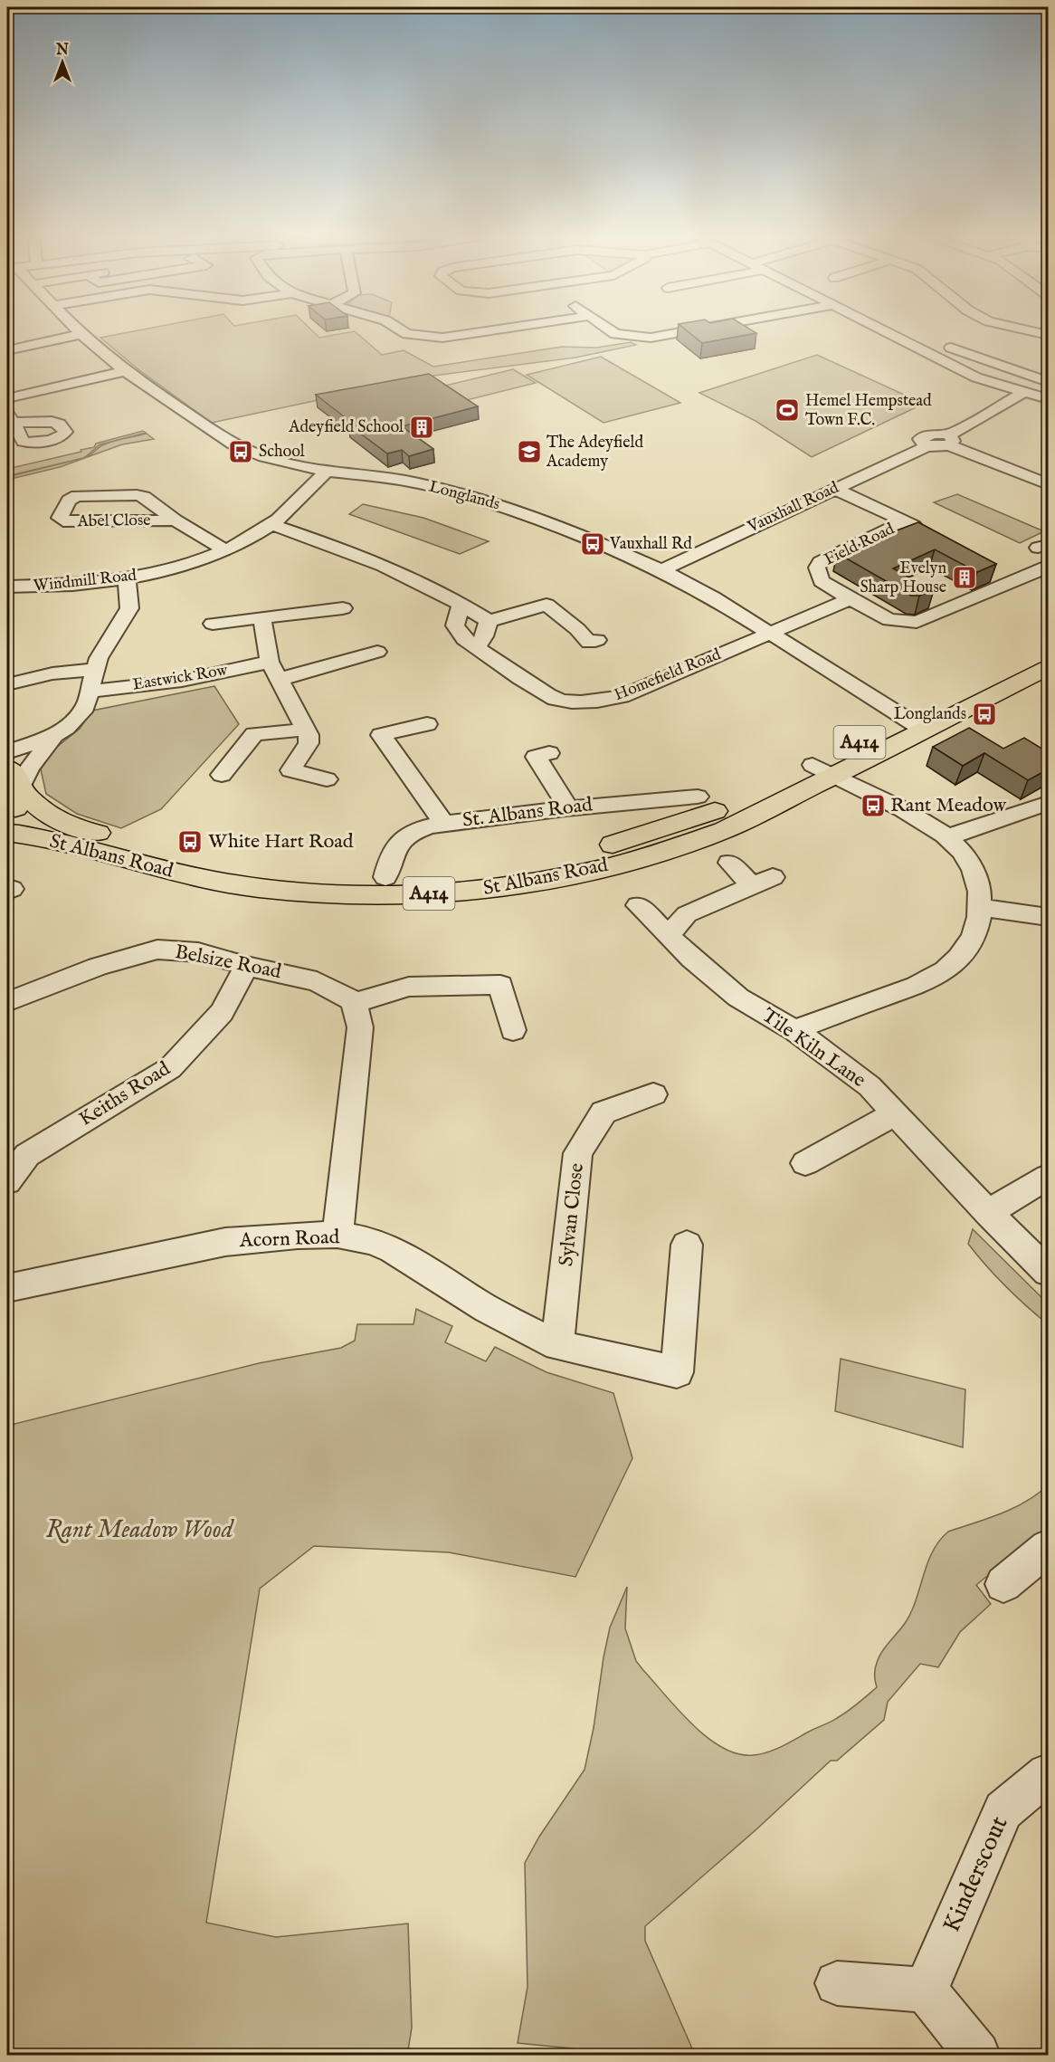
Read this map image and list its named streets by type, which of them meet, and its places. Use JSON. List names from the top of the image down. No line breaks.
{"streets":{"main road":["A414","St Albans Road"],"street":["Longlands","Vauxhall Road","Abel Close","Field Road","Windmill Road","Homefield Road","Eastwick Row","St. Albans Road","Belsize Road","Tile Kiln Lane","Keiths Road","Sylvan Close","Acorn Road","Kinderscout"]},"crossings":[["Longlands","Vauxhall Road"],["Longlands","Windmill Road"],["Longlands","Homefield Road"],["Longlands","St Albans Road"],["Abel Close","Windmill Road"],["St. Albans Road","St Albans Road"],["Belsize Road","Keiths Road"],["Sylvan Close","Acorn Road"]],"parks":["Rant Meadow Wood"],"places":{"sports":["Hemel Hempstead Town F.C."],"building":["Adeyfield School","Evelyn Sharp House"],"bus stop":["School","Vauxhall Rd","Longlands","Rant Meadow","White Hart Road"],"school or university":["The Adeyfield Academy"]},"north":"top"}
